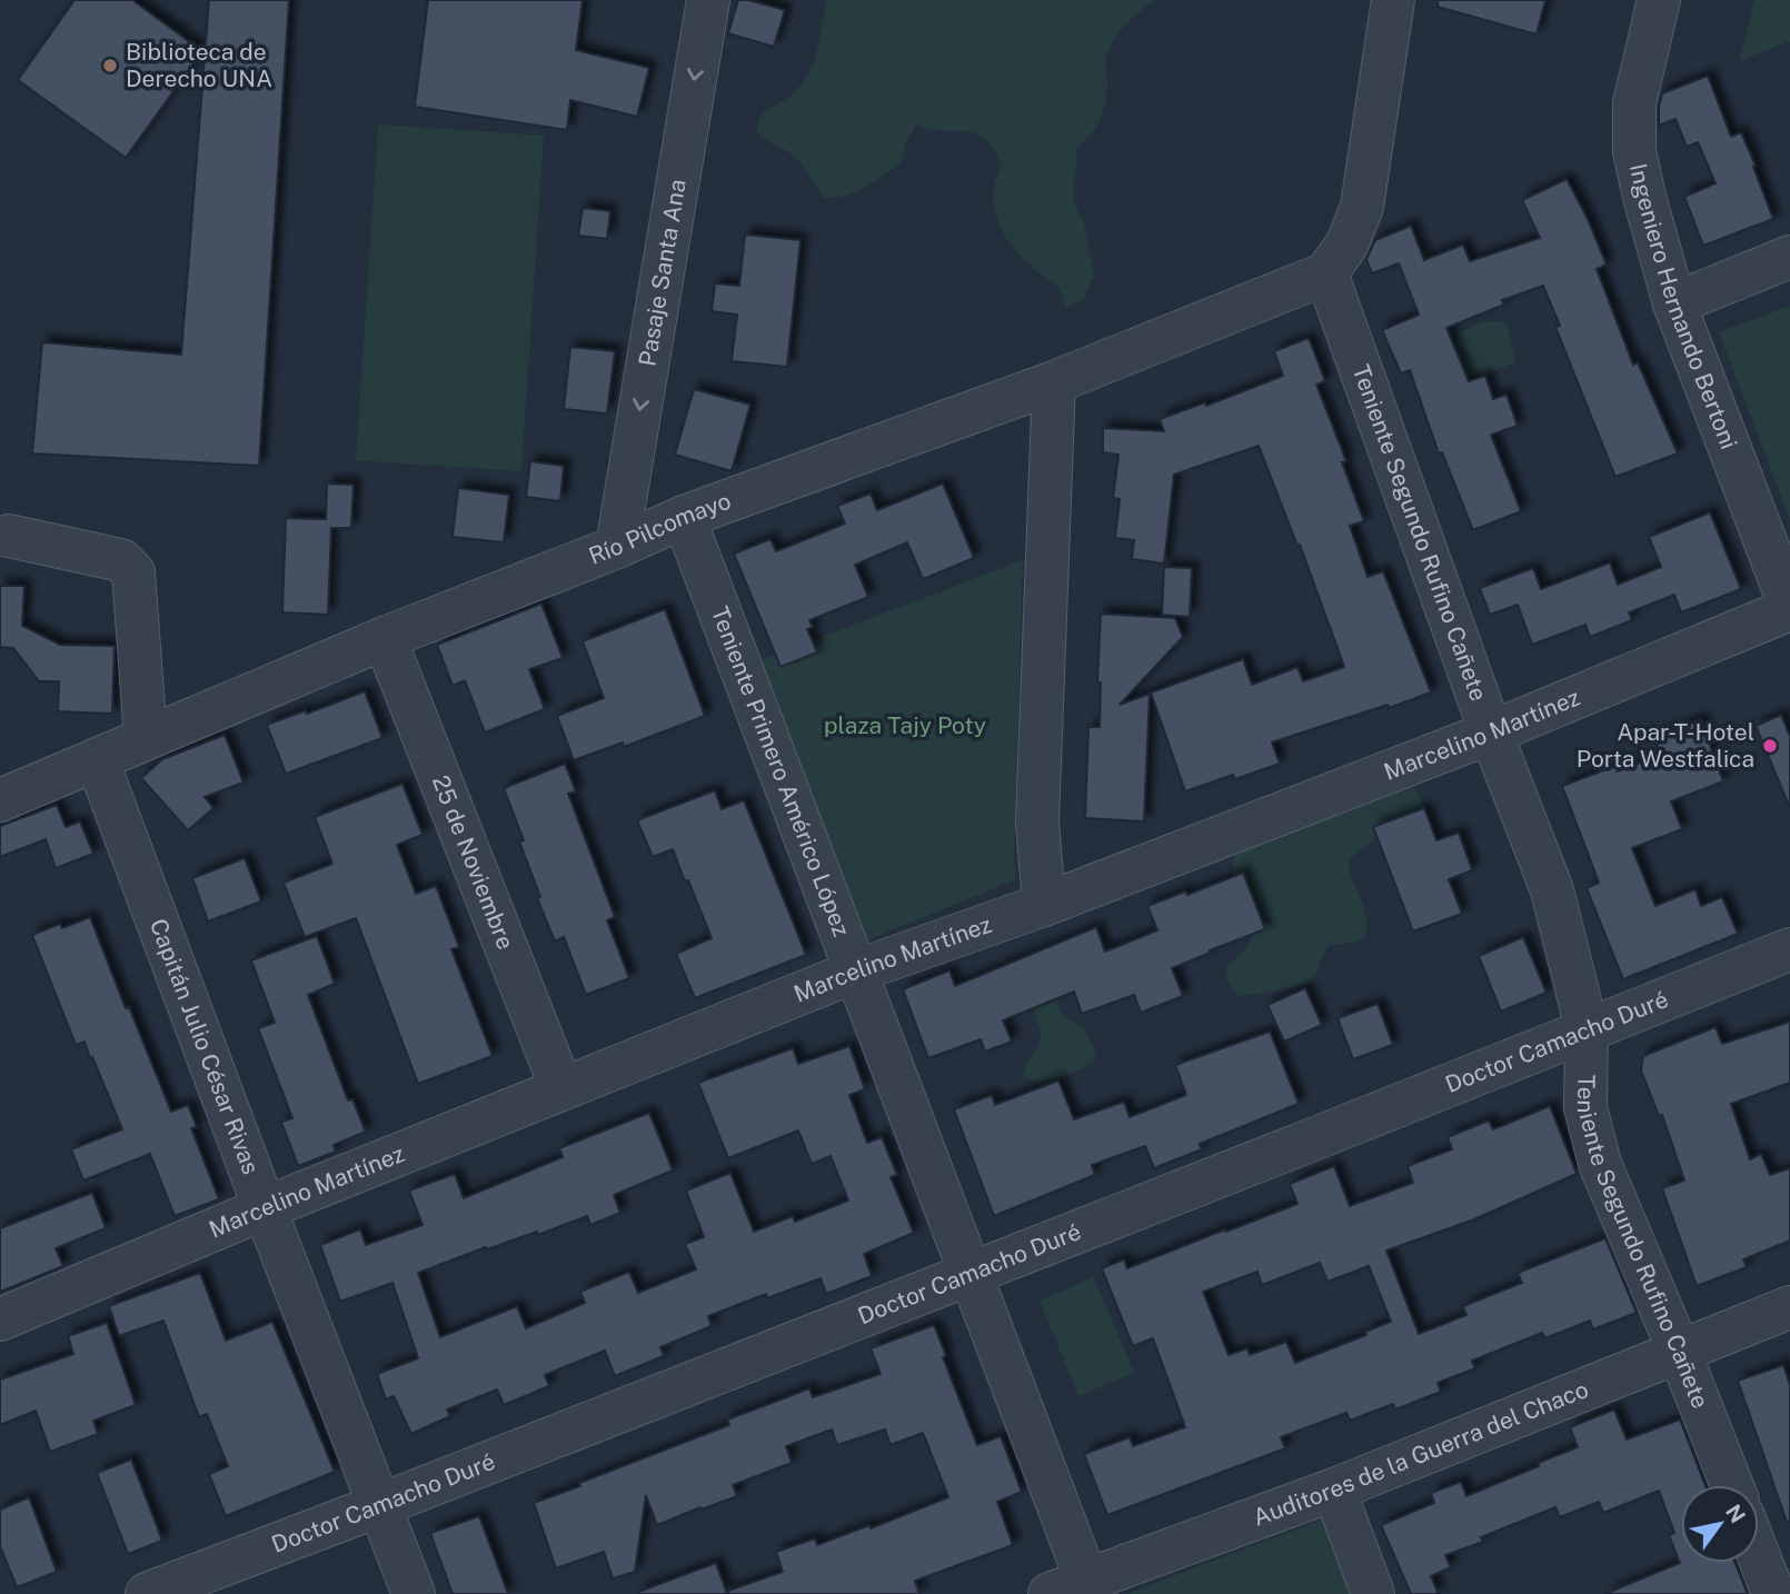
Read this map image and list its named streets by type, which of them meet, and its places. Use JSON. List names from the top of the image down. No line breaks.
{"streets":{"street":["Pasaje Santa Ana","Ingeniero Hernando Bertoni","Río Pilcomayo","Teniente Segundo Rufino Cañete","Marcelino Martínez","Teniente Primero Américo López","25 de Noviembre","Doctor Camacho Duré","Capitán Julio César Rivas","Auditores de la Guerra del Chaco"]},"crossings":[["Pasaje Santa Ana","Río Pilcomayo"],["Ingeniero Hernando Bertoni","Marcelino Martínez"],["Río Pilcomayo","Teniente Segundo Rufino Cañete"],["Río Pilcomayo","Teniente Primero Américo López"],["Río Pilcomayo","25 de Noviembre"],["Río Pilcomayo","Capitán Julio César Rivas"],["Teniente Segundo Rufino Cañete","Marcelino Martínez"],["Teniente Segundo Rufino Cañete","Doctor Camacho Duré"],["Teniente Segundo Rufino Cañete","Auditores de la Guerra del Chaco"],["Marcelino Martínez","Teniente Primero Américo López"],["Marcelino Martínez","25 de Noviembre"],["Marcelino Martínez","Capitán Julio César Rivas"],["Teniente Primero Américo López","Doctor Camacho Duré"],["Teniente Primero Américo López","Auditores de la Guerra del Chaco"],["Doctor Camacho Duré","Capitán Julio César Rivas"]],"one_way":["Pasaje Santa Ana"],"parks":["plaza Tajy Poty"],"places":["Biblioteca de Derecho UNA","Apar-T-Hotel Porta Westfalica"],"north":"top right"}
